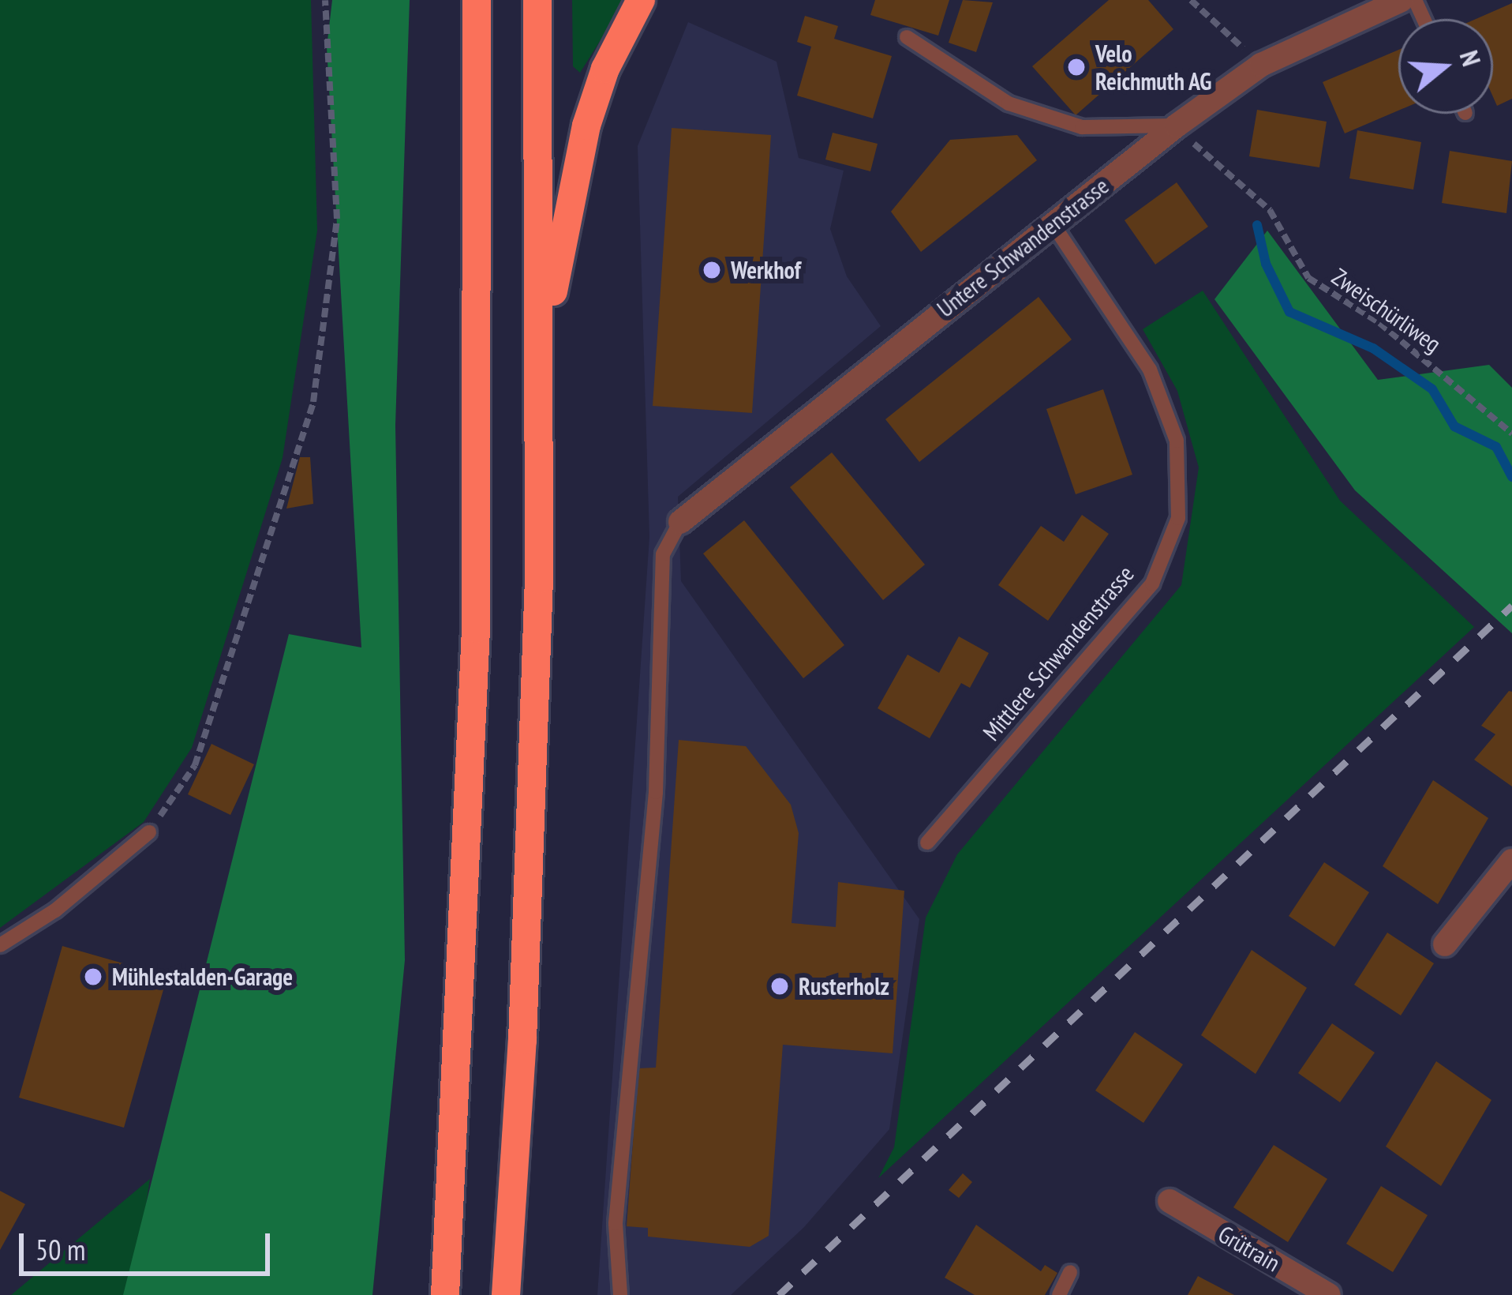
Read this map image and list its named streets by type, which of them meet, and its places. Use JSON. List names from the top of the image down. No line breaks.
{"streets":{"street":["Untere Schwandenstrasse","Grütrain"],"lane":["Mittlere Schwandenstrasse"],"path":["Zweischürliweg"]},"crossings":[["Untere Schwandenstrasse","Zweischürliweg"],["Untere Schwandenstrasse","Mittlere Schwandenstrasse"]],"places":["Velo Reichmuth AG","Werkhof","Mühlestalden-Garage","Rusterholz"],"scale_bar":"50 m","north":"right"}
